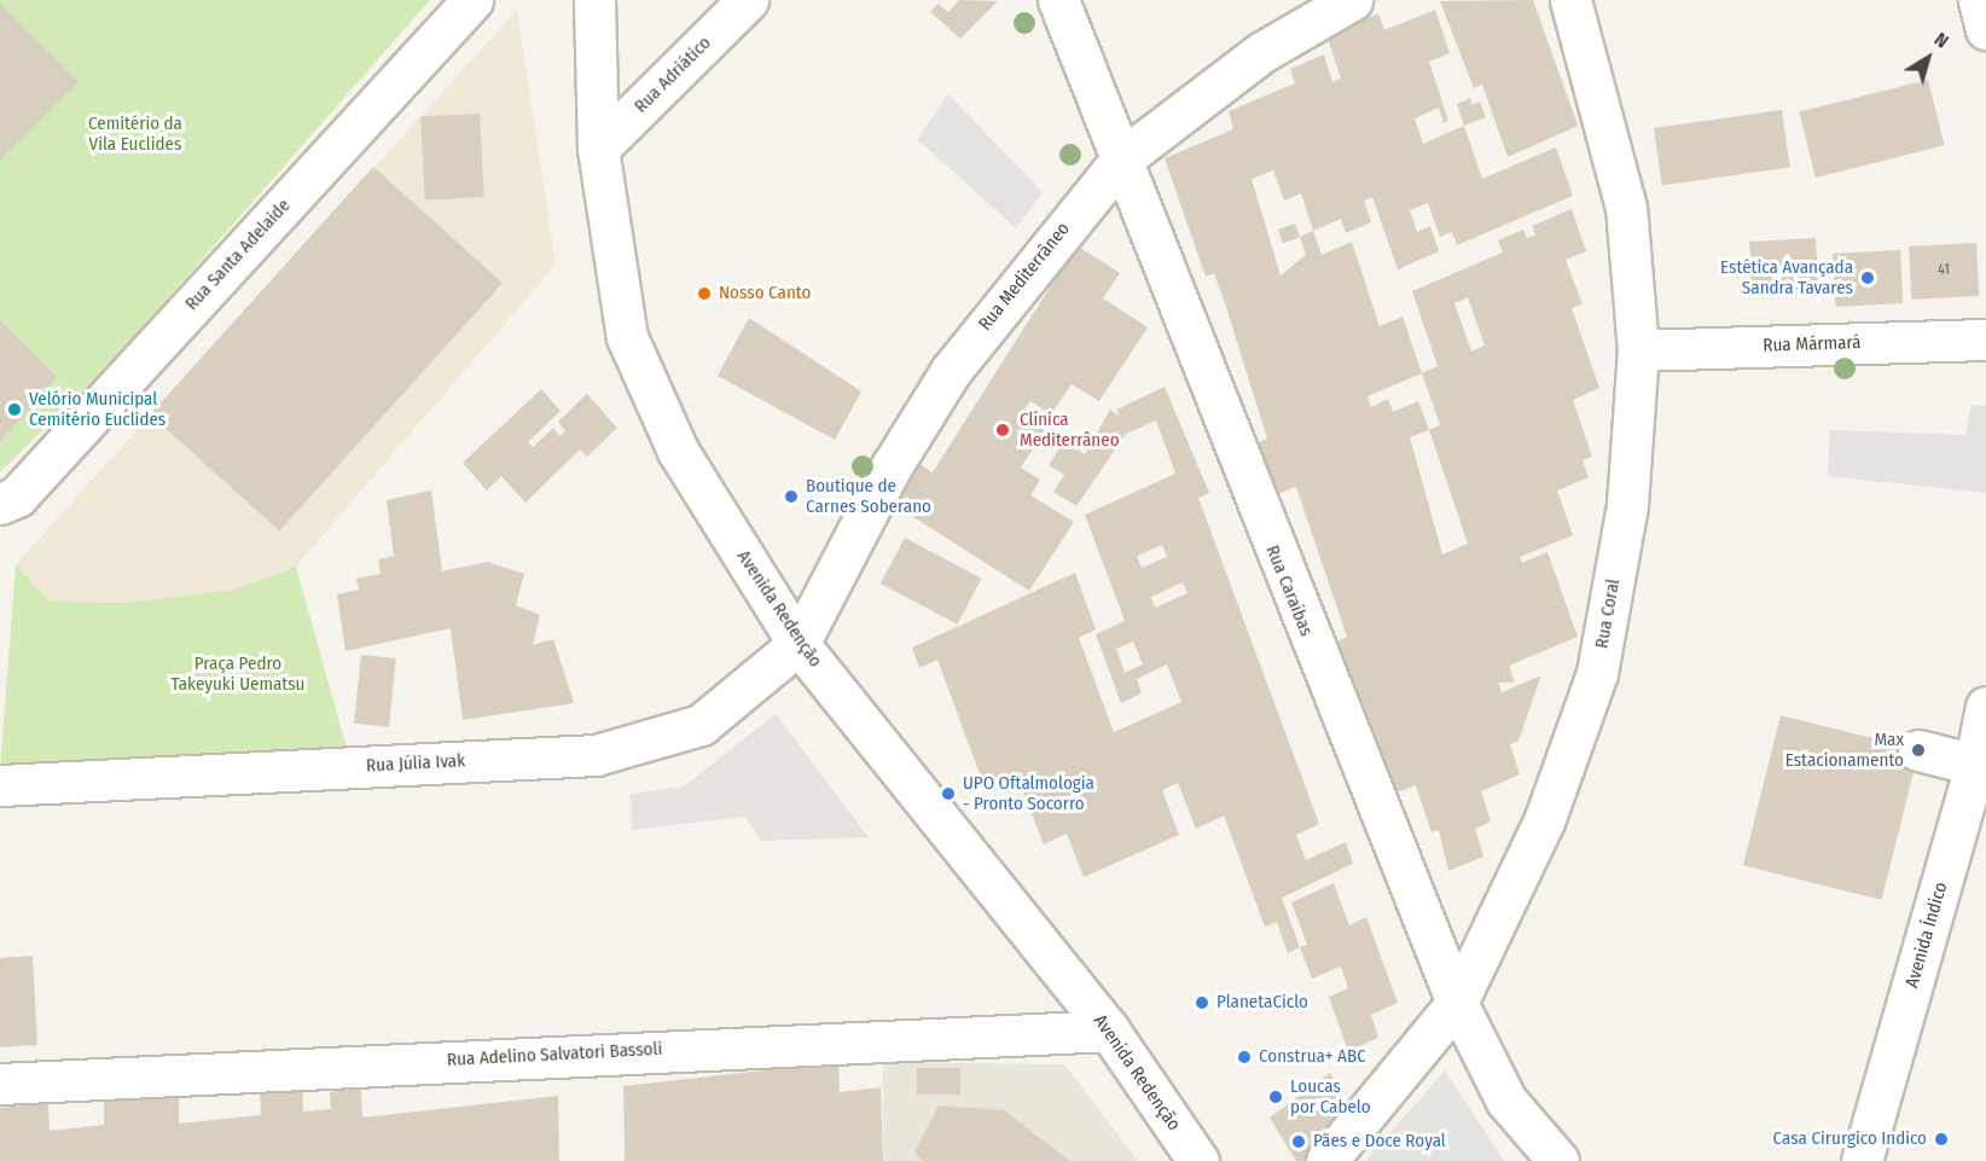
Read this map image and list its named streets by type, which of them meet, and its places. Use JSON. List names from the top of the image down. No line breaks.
{"streets":{"street":["Rua Adriático","Rua Santa Adelaide","Rua Mediterrâneo","Rua Mármará","Rua Caraíbas","Avenida Redenção","Rua Coral","Rua Júlia Ivak","Avenida Índico","Rua Adelino Salvatori Bassoli"]},"crossings":[["Rua Adriático","Avenida Redenção"],["Rua Mediterrâneo","Rua Caraíbas"],["Rua Mediterrâneo","Avenida Redenção"],["Rua Mediterrâneo","Rua Júlia Ivak"],["Rua Mármará","Rua Coral"],["Rua Caraíbas","Rua Coral"],["Avenida Redenção","Rua Júlia Ivak"],["Avenida Redenção","Rua Adelino Salvatori Bassoli"]],"parks":["Cemitério da Vila Euclides","Praça Pedro Takeyuki Uematsu"],"places":["Estética Avançada Sandra Tavares","Nosso Canto","Velório Municipal Cemitério Euclides","Clínica Mediterrâneo","Boutique de Carnes Soberano","Max Estacionamento","UPO Oftalmologia - Pronto Socorro","PlanetaCiclo","Construa+ ABC","Loucas por Cabelo","Casa Cirurgico Indico","Pães e Doce Royal"],"house_numbers":["41"],"north":"top right"}
